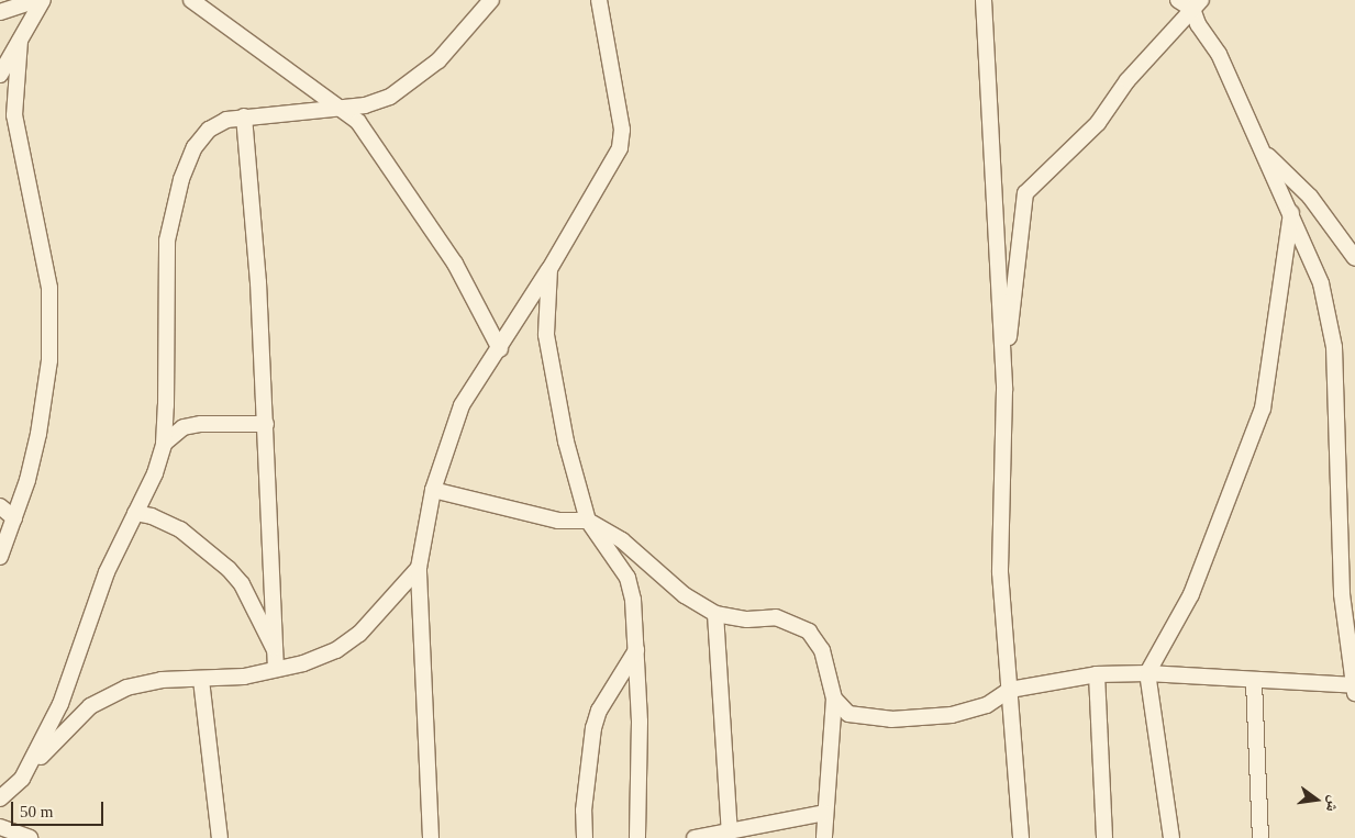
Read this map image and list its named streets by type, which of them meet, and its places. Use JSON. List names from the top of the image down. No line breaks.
{"scale_bar":"50 m","north":"right"}
